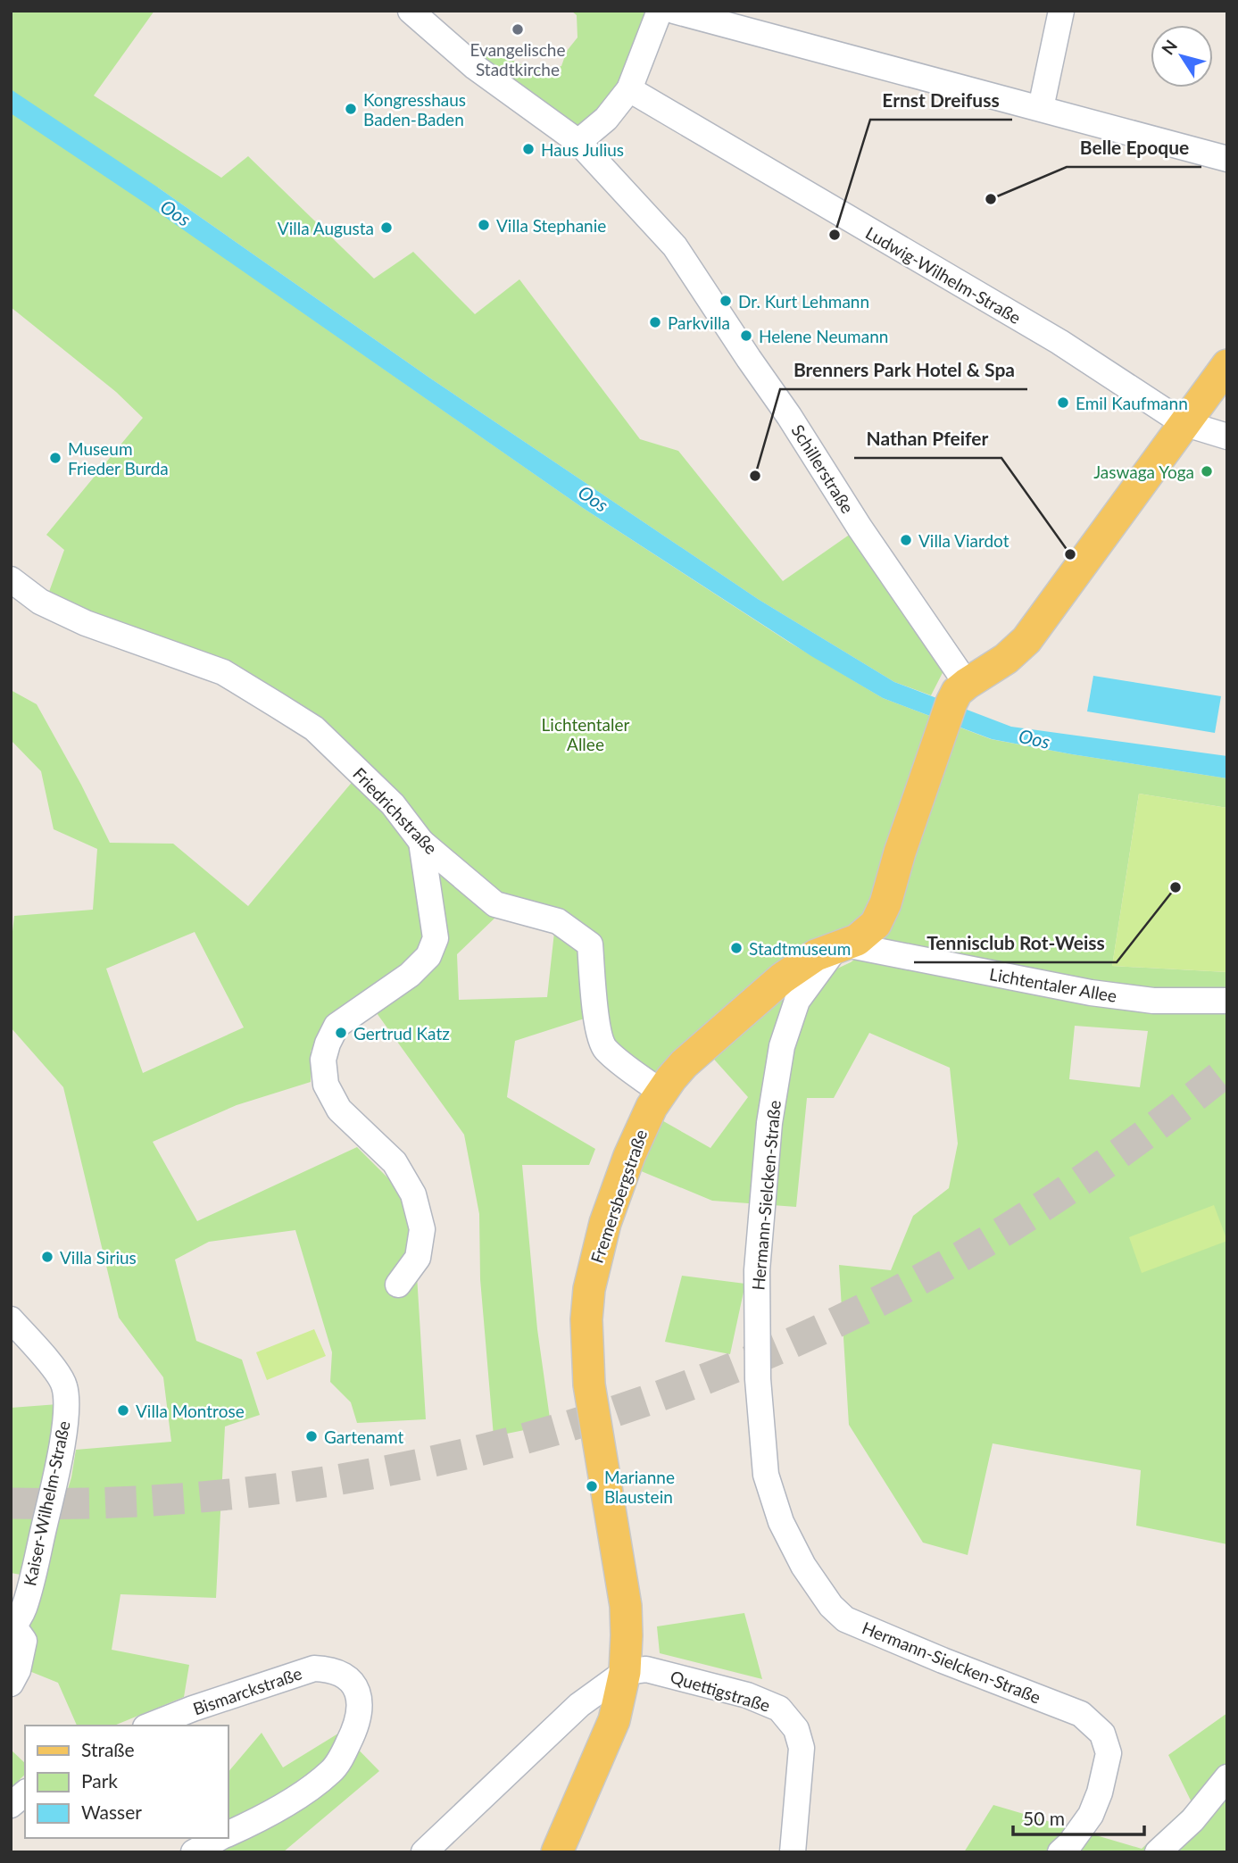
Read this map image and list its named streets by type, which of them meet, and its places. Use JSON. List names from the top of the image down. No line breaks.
{"streets":{"main road":["Fremersbergstraße"],"street":["Ludwig-Wilhelm-Straße","Schillerstraße","Friedrichstraße","Lichtentaler Allee","Hermann-Sielcken-Straße","Kaiser-Wilhelm-Straße","Bismarckstraße","Quettigstraße"]},"crossings":[["Schillerstraße","Fremersbergstraße"],["Friedrichstraße","Fremersbergstraße"],["Lichtentaler Allee","Hermann-Sielcken-Straße"],["Lichtentaler Allee","Fremersbergstraße"],["Hermann-Sielcken-Straße","Fremersbergstraße"],["Fremersbergstraße","Quettigstraße"]],"water":["Oos"],"parks":["Lichtentaler Allee"],"places":["Evangelische Stadtkirche","Kongresshaus Baden-Baden","Haus Julius","Belle Epoque","Villa Stephanie","Villa Augusta","Ernst Dreifuss","Dr. Kurt Lehmann","Parkvilla","Helene Neumann","Emil Kaufmann","Museum Frieder Burda","Jaswaga Yoga","Brenners Park Hotel & Spa","Villa Viardot","Nathan Pfeifer","Tennisclub Rot-Weiss","Stadtmuseum","Gertrud Katz","Villa Sirius","Villa Montrose","Gartenamt","Marianne Blaustein"],"legend":["Straße","Park","Wasser"],"scale_bar":"50 m","north":"top left"}
